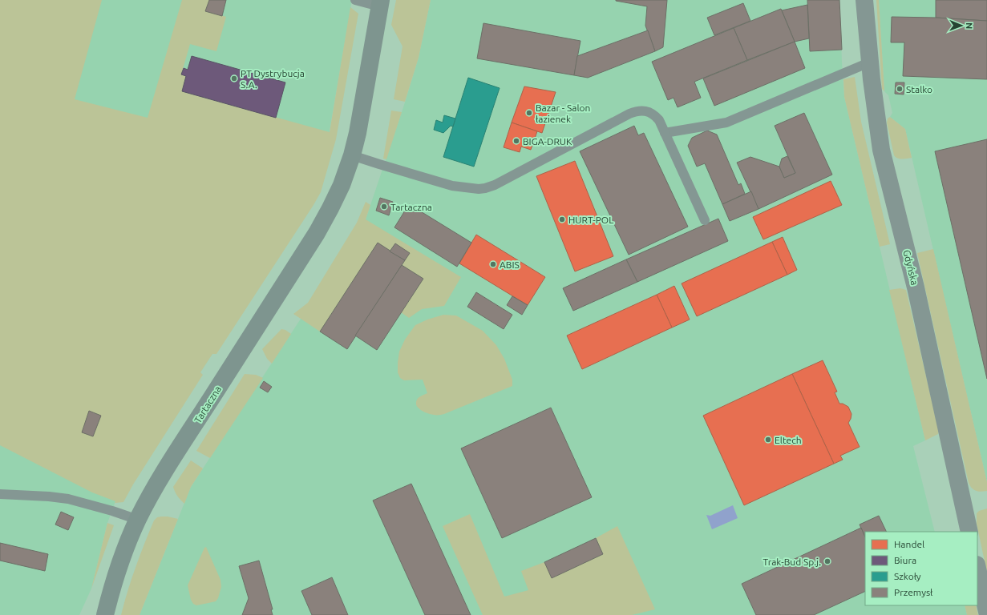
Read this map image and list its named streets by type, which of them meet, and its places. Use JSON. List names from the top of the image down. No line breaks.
{"streets":{"street":["Gdyńska","Tartaczna"]},"places":["PT Dystrybucja S.A.","Stalko","Bazar - Salon łazienek","BIGA-DRUK","Tartaczna","HURT-POL","ABIS","Eltech","Trak-Bud Sp.j."],"legend":["Handel","Biura","Szkoły","Przemysł"],"north":"right"}
